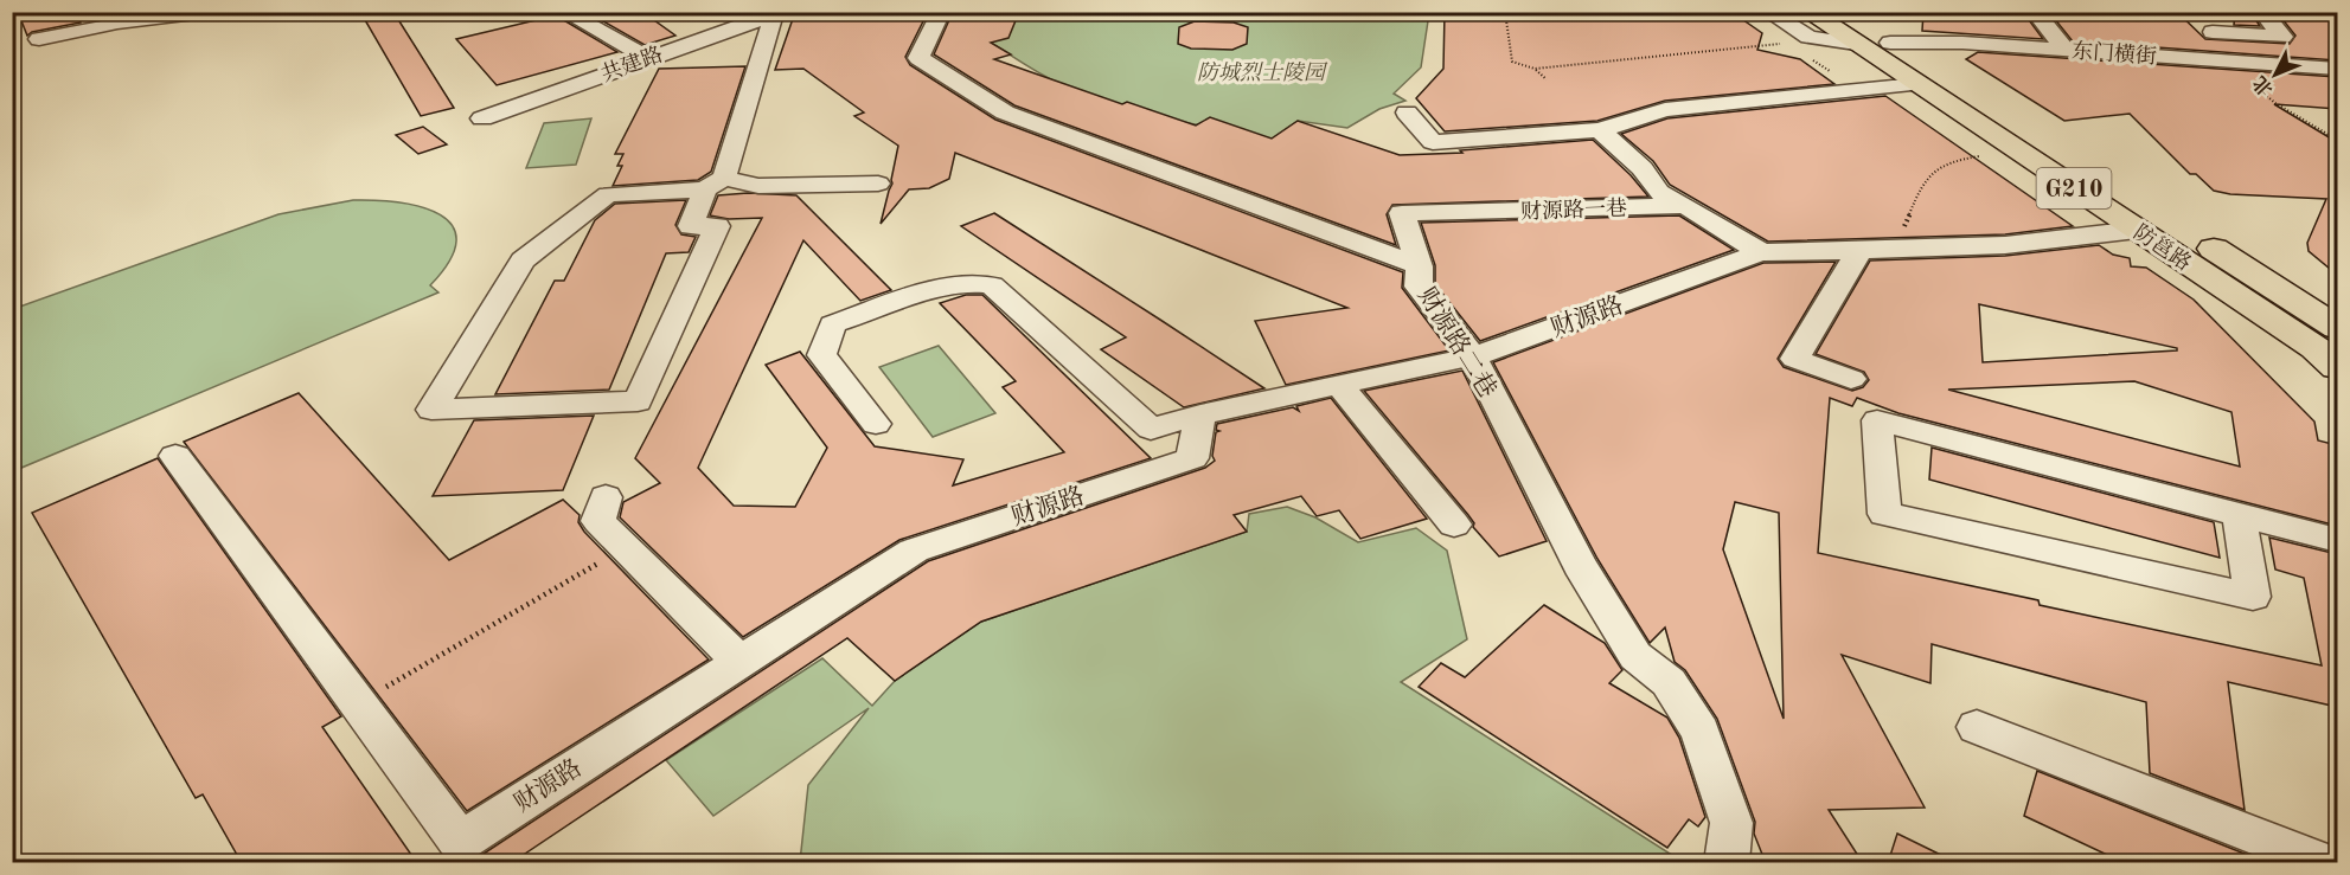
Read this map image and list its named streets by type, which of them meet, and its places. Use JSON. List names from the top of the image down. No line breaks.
{"streets":{"highway":["G210","防邕路"],"street":["东门横街","共建路","财源路一巷","财源路","财源路二巷"]},"crossings":[["东门横街","防邕路"],["财源路一巷","财源路二巷"],["防邕路","财源路"],["财源路","财源路二巷"]],"parks":["防城烈士陵园"],"north":"bottom left"}
